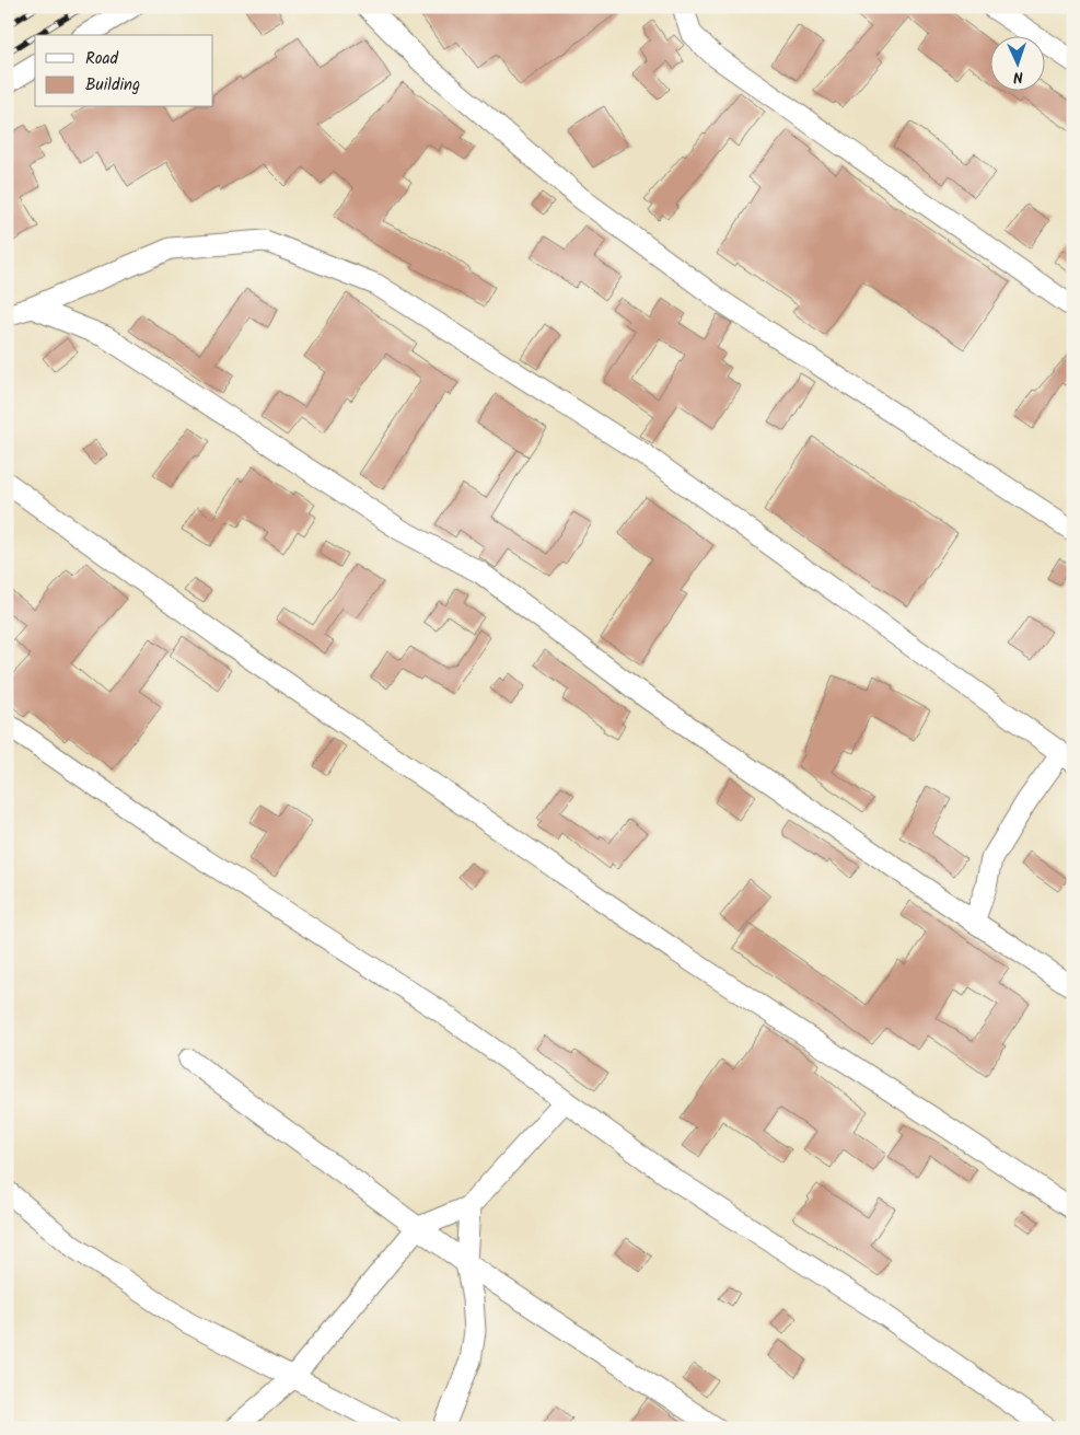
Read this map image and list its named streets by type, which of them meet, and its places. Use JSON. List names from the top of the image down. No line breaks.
{"legend":["Road","Building"],"north":"bottom"}
